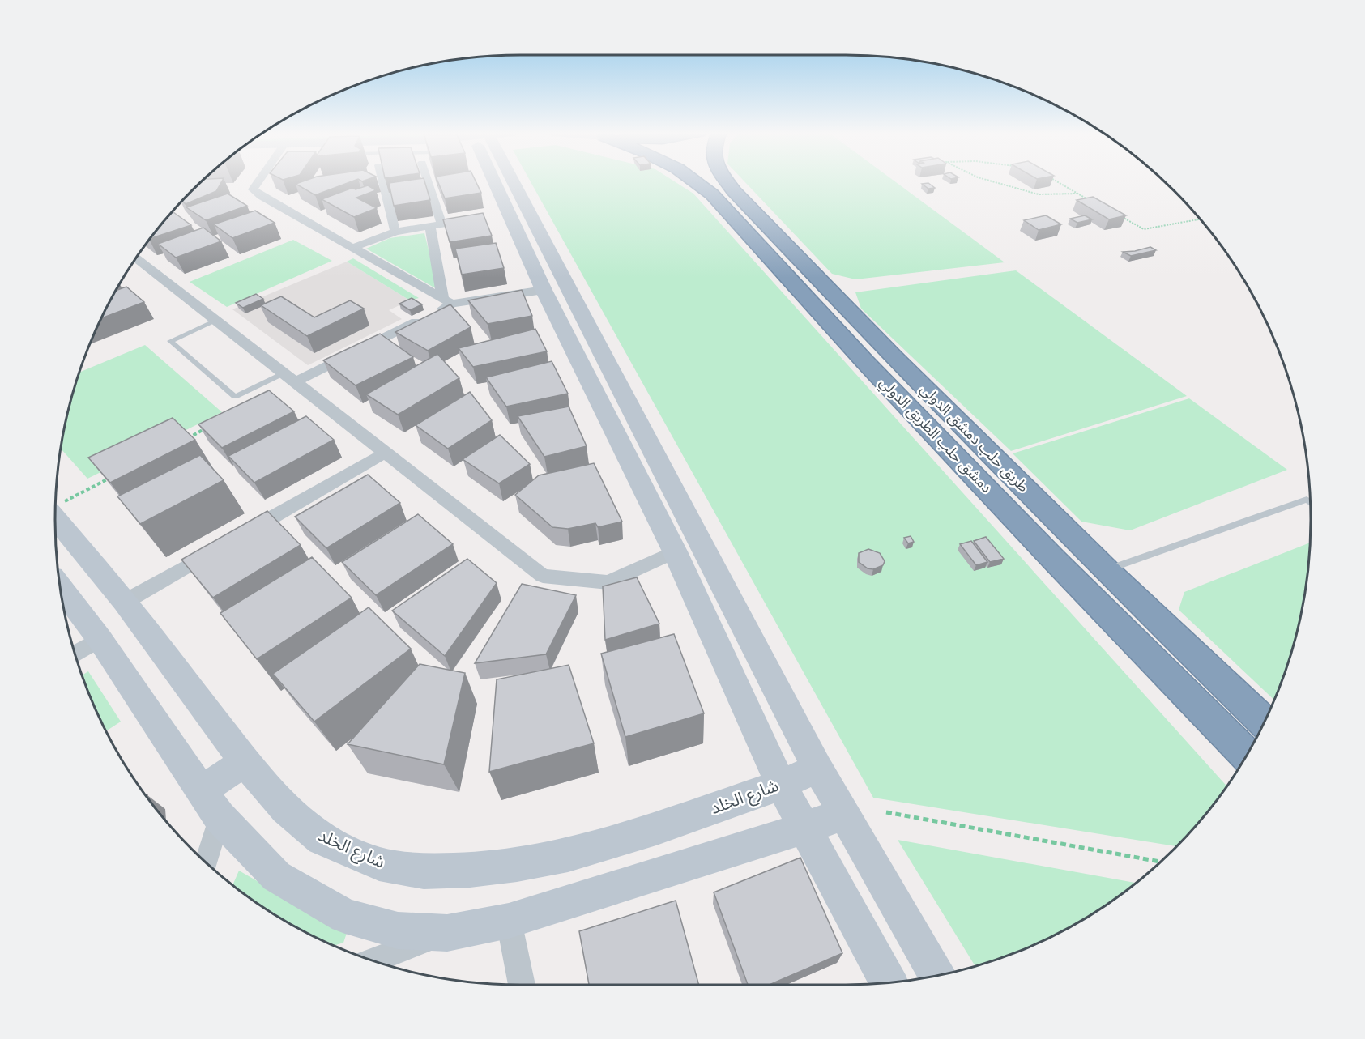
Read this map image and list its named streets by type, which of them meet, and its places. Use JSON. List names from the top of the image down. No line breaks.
{"streets":{"highway":["دمشق حلب الطريق الدولي","طريق حلب دمشق الدولي"],"street":["شارع الخلد"]}}
